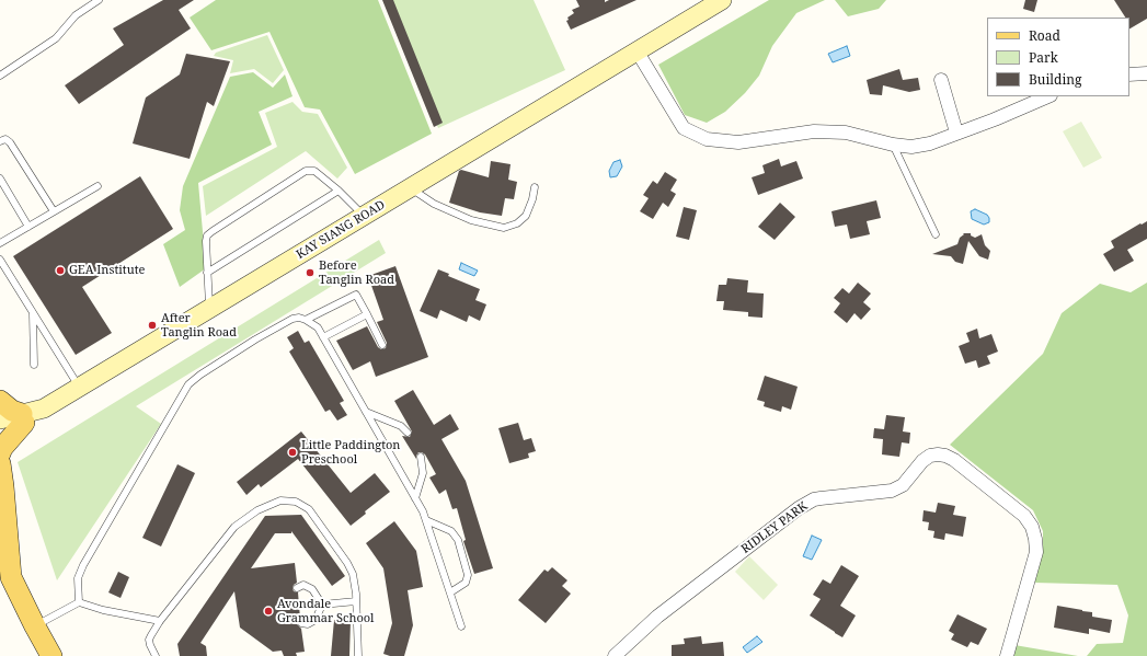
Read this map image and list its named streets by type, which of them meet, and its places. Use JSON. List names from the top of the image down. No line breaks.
{"streets":{"street":["KAY SIANG ROAD","RIDLEY PARK"]},"places":["GEA Institute","Before Tanglin Road","After Tanglin Road","Little Paddington Preschool","Avondale Grammar School"],"legend":["Road","Park","Building"]}
